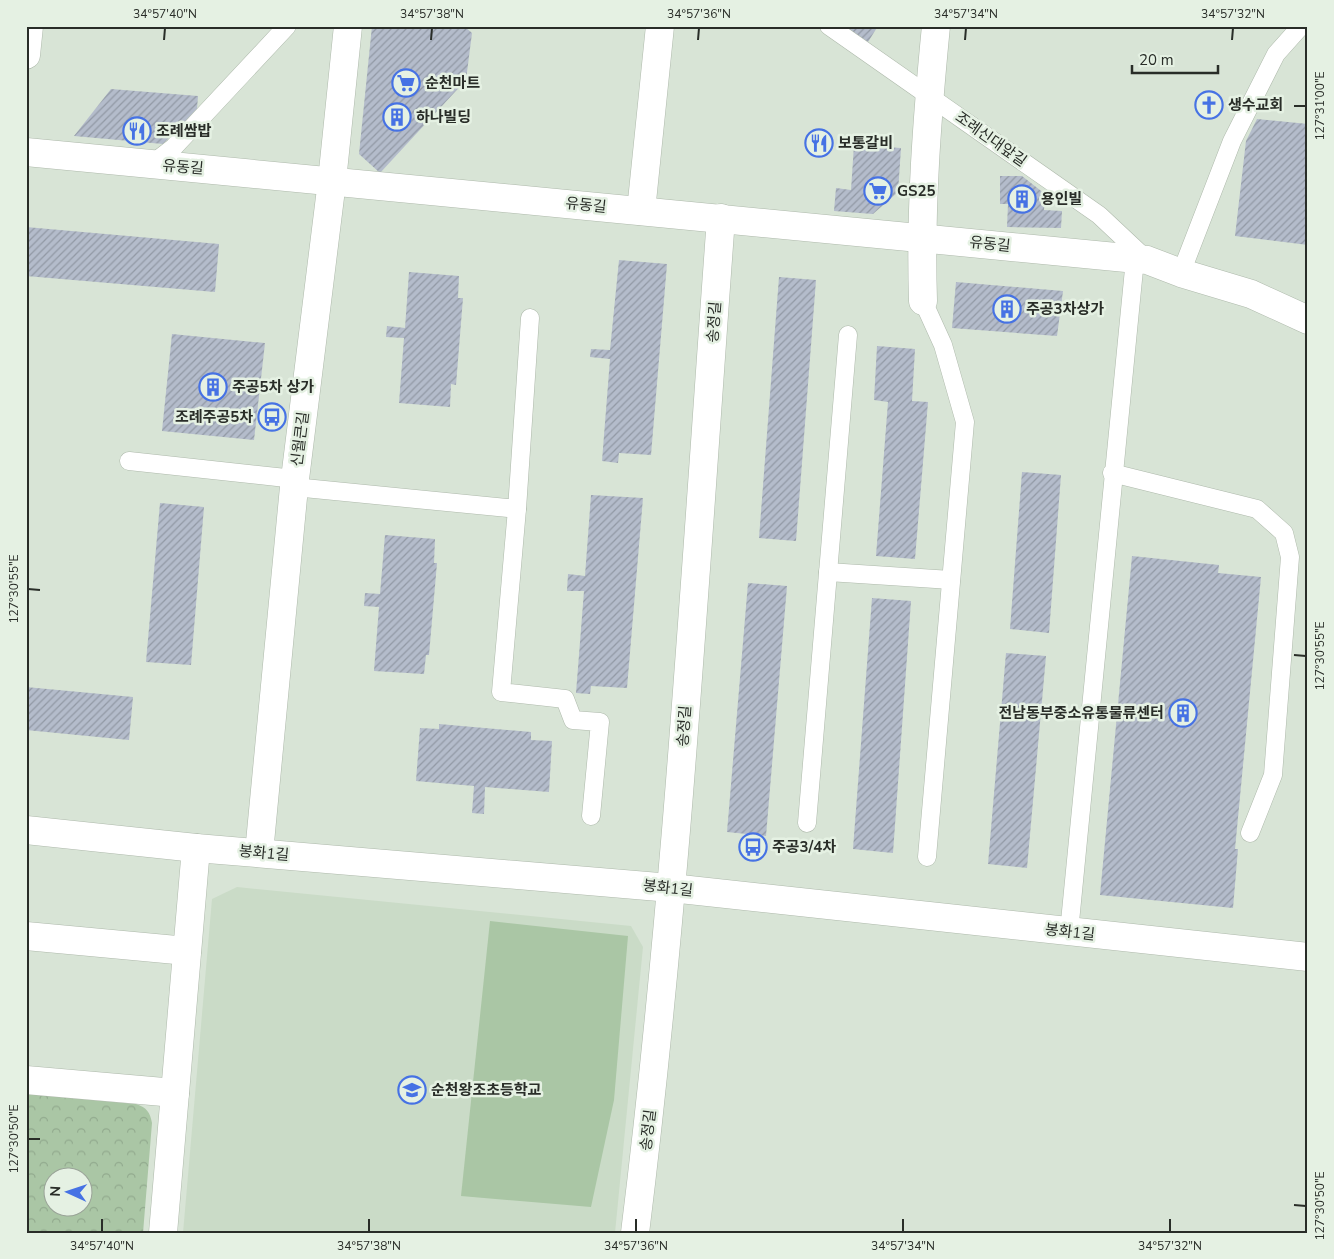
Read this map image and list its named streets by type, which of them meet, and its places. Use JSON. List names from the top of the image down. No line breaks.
{"streets":{"street":["유동길","송정길","신월큰길","봉화1길"],"lane":["조례신대앞길"]},"crossings":[["조례신대앞길","유동길"],["유동길","송정길"],["유동길","신월큰길"],["송정길","봉화1길"],["신월큰길","봉화1길"]],"places":{"supermarket":["순천마트","GS25"],"church":["생수교회"],"building":["하나빌딩","용인빌","주공3차상가","주공5차 상가","전남동부중소유통물류센터"],"restaurant":["조례쌈밥","보통갈비"],"bus stop":["조례주공5차","주공3/4차"],"school or university":["순천왕조초등학교"]},"scale_bar":"20 m","north":"left","coordinates":["34°57'40\"N","34°57'38\"N","34°57'36\"N","34°57'34\"N","34°57'32\"N","127°31'00\"E","127°30'55\"E","127°30'50\"E"]}
